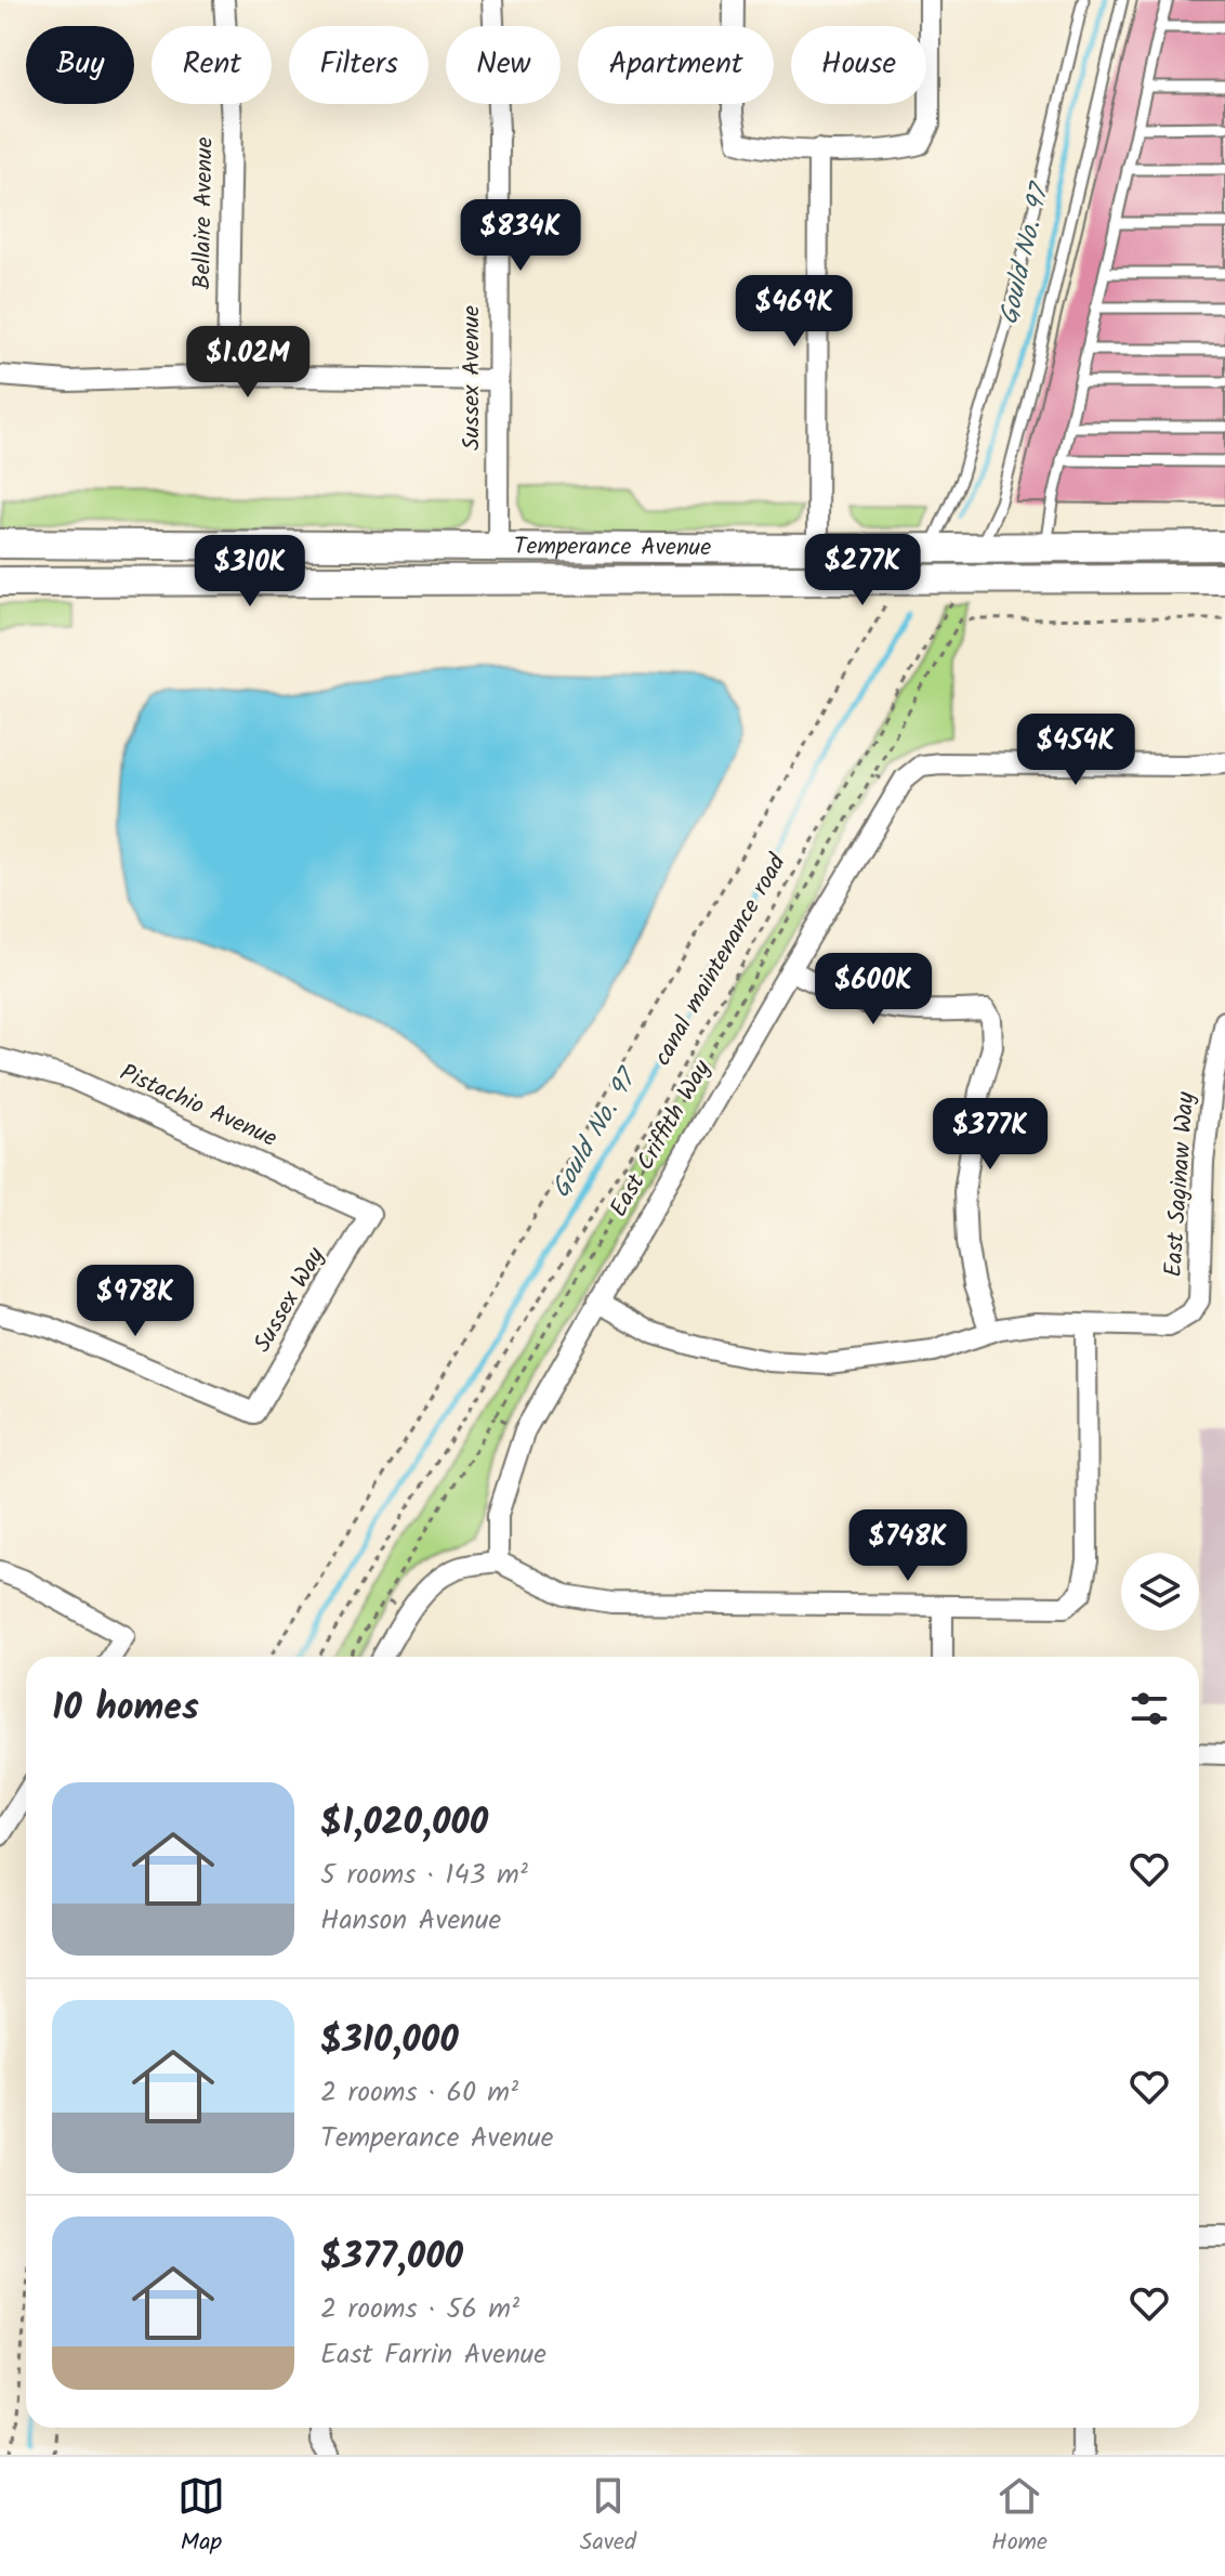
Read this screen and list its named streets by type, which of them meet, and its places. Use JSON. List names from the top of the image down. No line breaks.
{"streets":{"main road":["Temperance Avenue"],"street":["Bellaire Avenue","Sussex Avenue","Pistachio Avenue","East Criffith Way","East Saginaw Way","Sussex Way"],"path":["canal maintenance road"]},"crossings":[["Sussex Avenue","Temperance Avenue"],["Temperance Avenue","canal maintenance road"],["Pistachio Avenue","Sussex Way"]],"water":["Gould No. 97"],"page":{"chip":["Buy","Rent","Filters","New","Apartment","House"],"price":["$834K","$469K","$1.02M","$277K","$310K","$454K","$600K","$377K","$978K","$748K"],"heading":"10 homes","list":[{"name":"$1,020,000","note":"5 rooms · 143 m² · Hanson Avenue"},{"name":"$310,000","note":"2 rooms · 60 m² · Temperance Avenue"},{"name":"$377,000","note":"2 rooms · 56 m² · East Farrin Avenue"}],"tabs":["Map","Saved","Home"]}}
